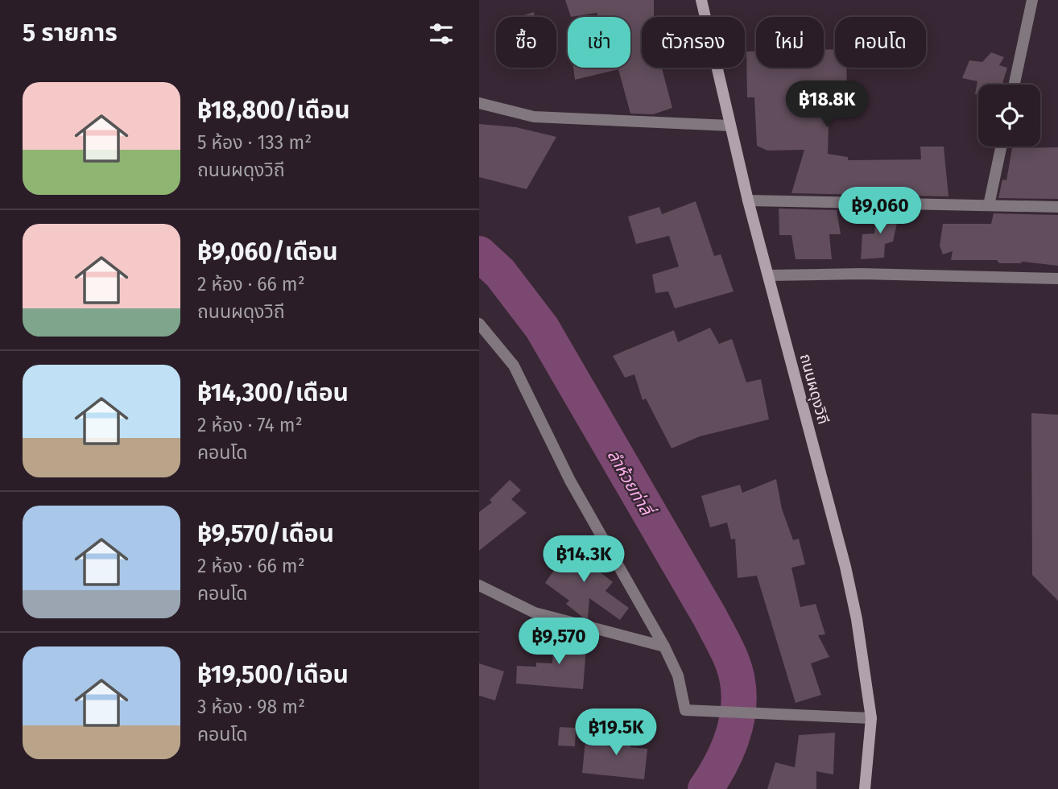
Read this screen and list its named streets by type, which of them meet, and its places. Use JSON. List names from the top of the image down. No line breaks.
{"streets":{"main road":["ถนนผดุงวิถี"]},"water":["ลำห้วยท่าลี่"],"page":{"heading":"5 รายการ","chip":["ซื้อ","เช่า","ตัวกรอง","ใหม่","คอนโด"],"list":[{"name":"฿18,800/เดือน","note":"5 ห้อง · 133 m² · ถนนผดุงวิถี"},{"name":"฿9,060/เดือน","note":"2 ห้อง · 66 m² · ถนนผดุงวิถี"},{"name":"฿14,300/เดือน","note":"2 ห้อง · 74 m² · คอนโด"},{"name":"฿9,570/เดือน","note":"2 ห้อง · 66 m² · คอนโด"},{"name":"฿19,500/เดือน","note":"3 ห้อง · 98 m² · คอนโด"}],"price":["฿18.8K","฿9,060","฿14.3K","฿9,570","฿19.5K"]}}
